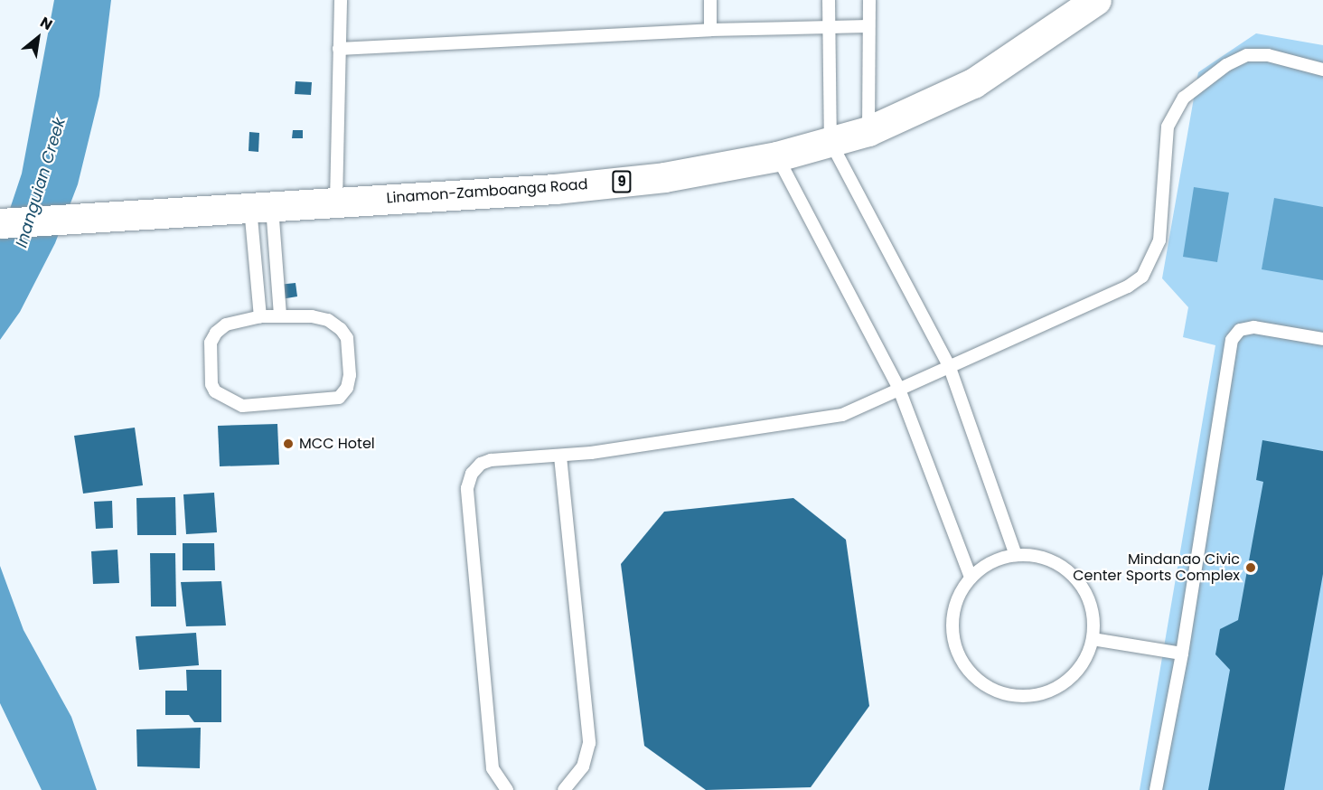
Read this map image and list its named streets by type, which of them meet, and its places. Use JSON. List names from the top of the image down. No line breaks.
{"streets":{"highway":["9","Linamon-Zamboanga Road"]},"water":["Inanguian Creek"],"places":["MCC Hotel","Mindanao Civic Center Sports Complex"],"north":"top right"}
